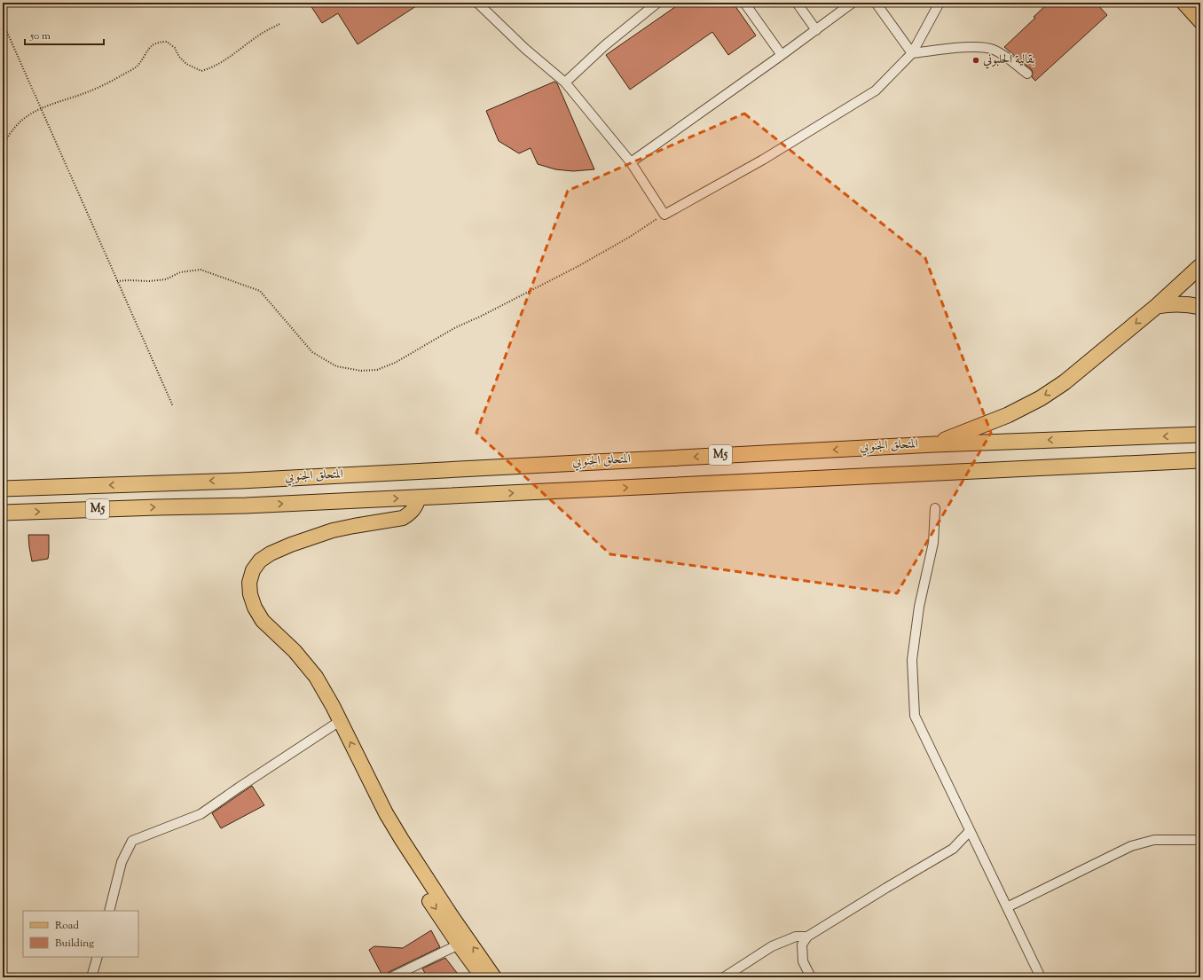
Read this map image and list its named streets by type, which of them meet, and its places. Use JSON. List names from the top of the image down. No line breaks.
{"streets":{"highway":["المتحلق الجنوبي","M5"]},"places":["بقالية الحلبوني"],"legend":["Road","Building"],"scale_bar":"50 m"}
